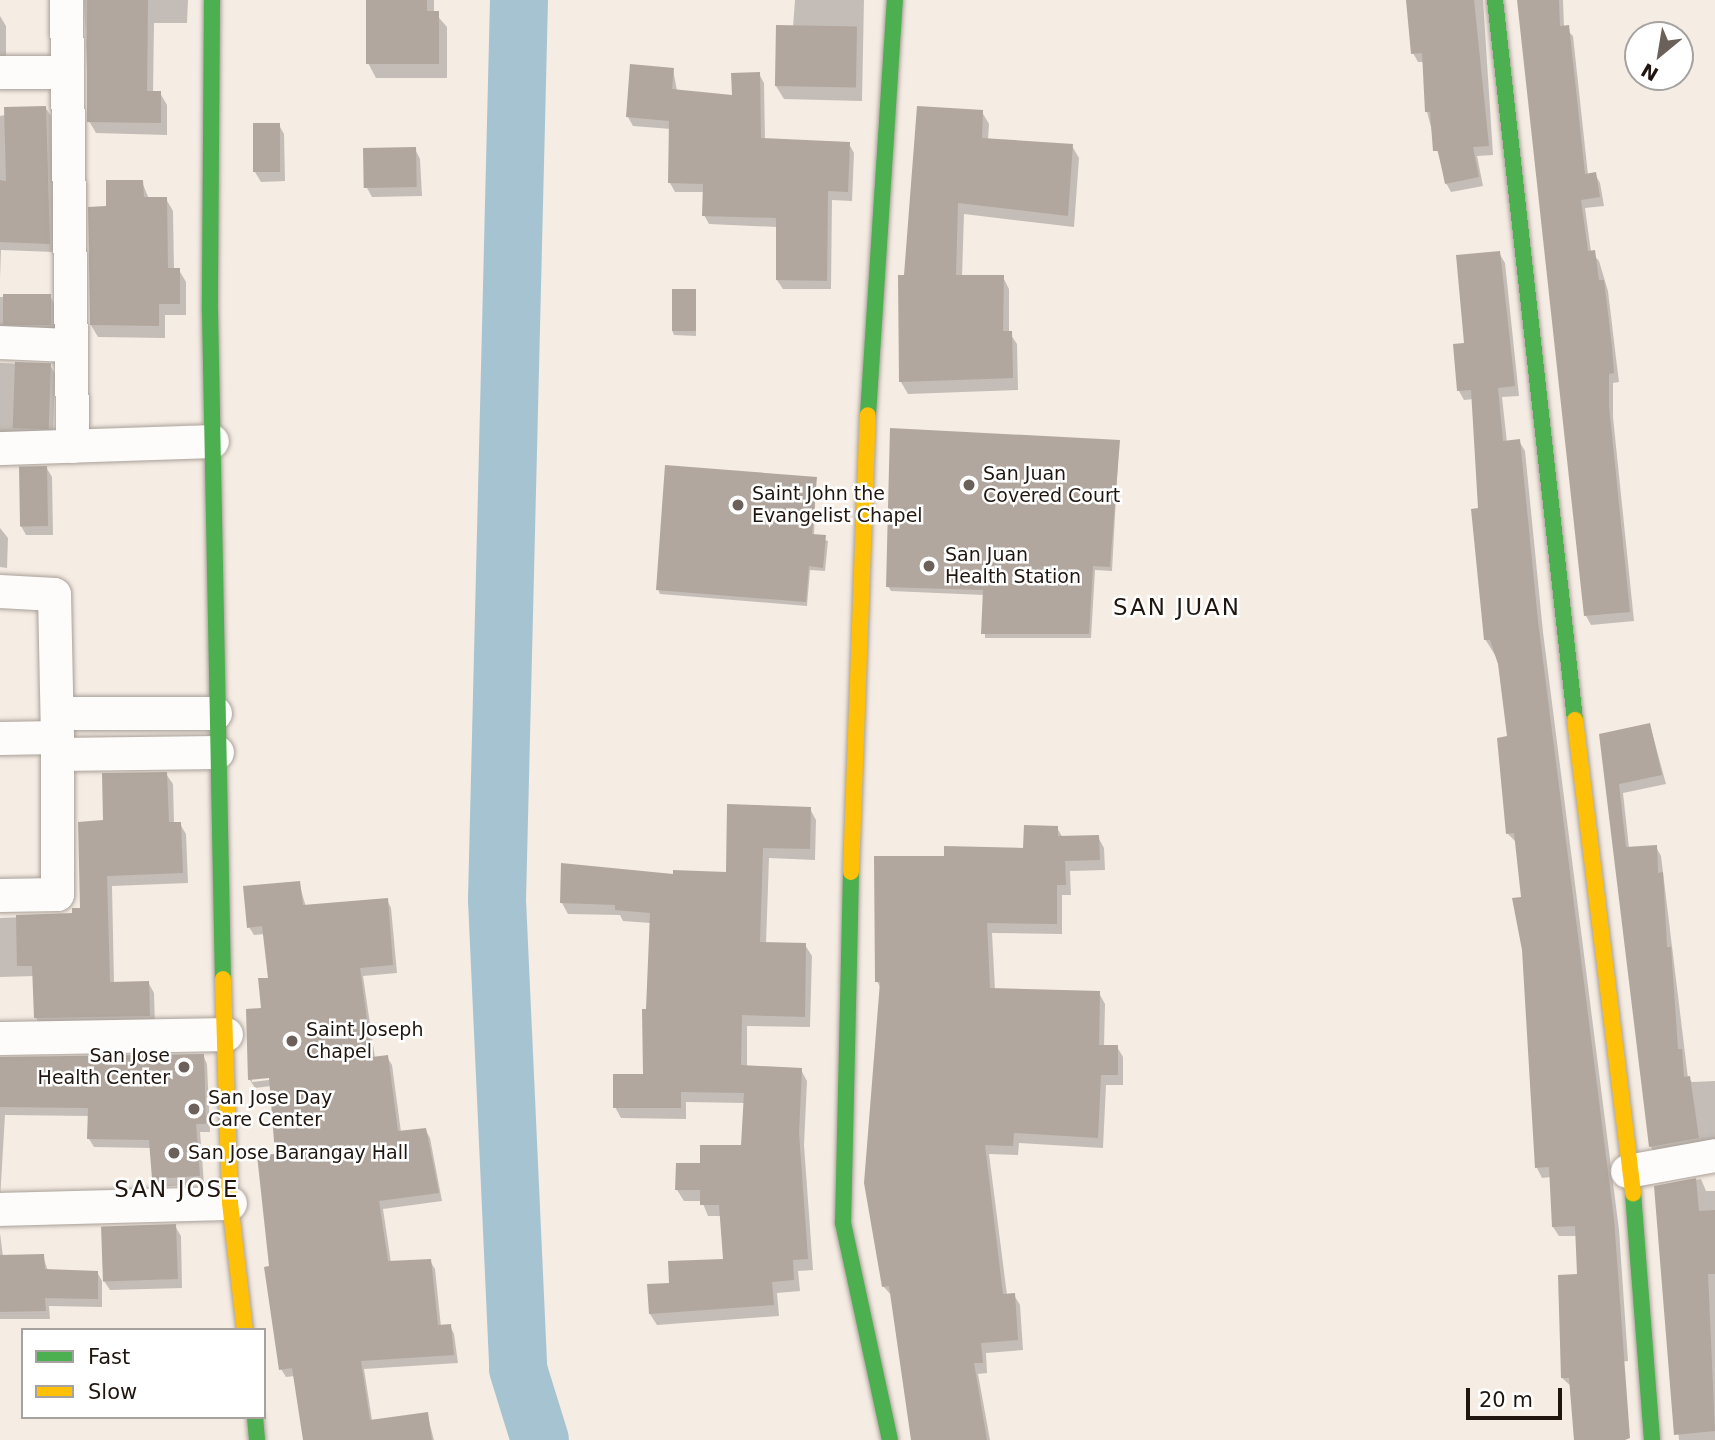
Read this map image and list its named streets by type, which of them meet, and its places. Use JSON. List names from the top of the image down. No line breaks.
{"districts":["SAN JUAN","SAN JOSE"],"places":["San Juan Covered Court","Saint John the Evangelist Chapel","San Juan Health Station","Saint Joseph Chapel","San Jose Health Center","San Jose Day Care Center","San Jose Barangay Hall"],"legend":["Fast","Slow"],"scale_bar":"20 m","north":"bottom left"}
